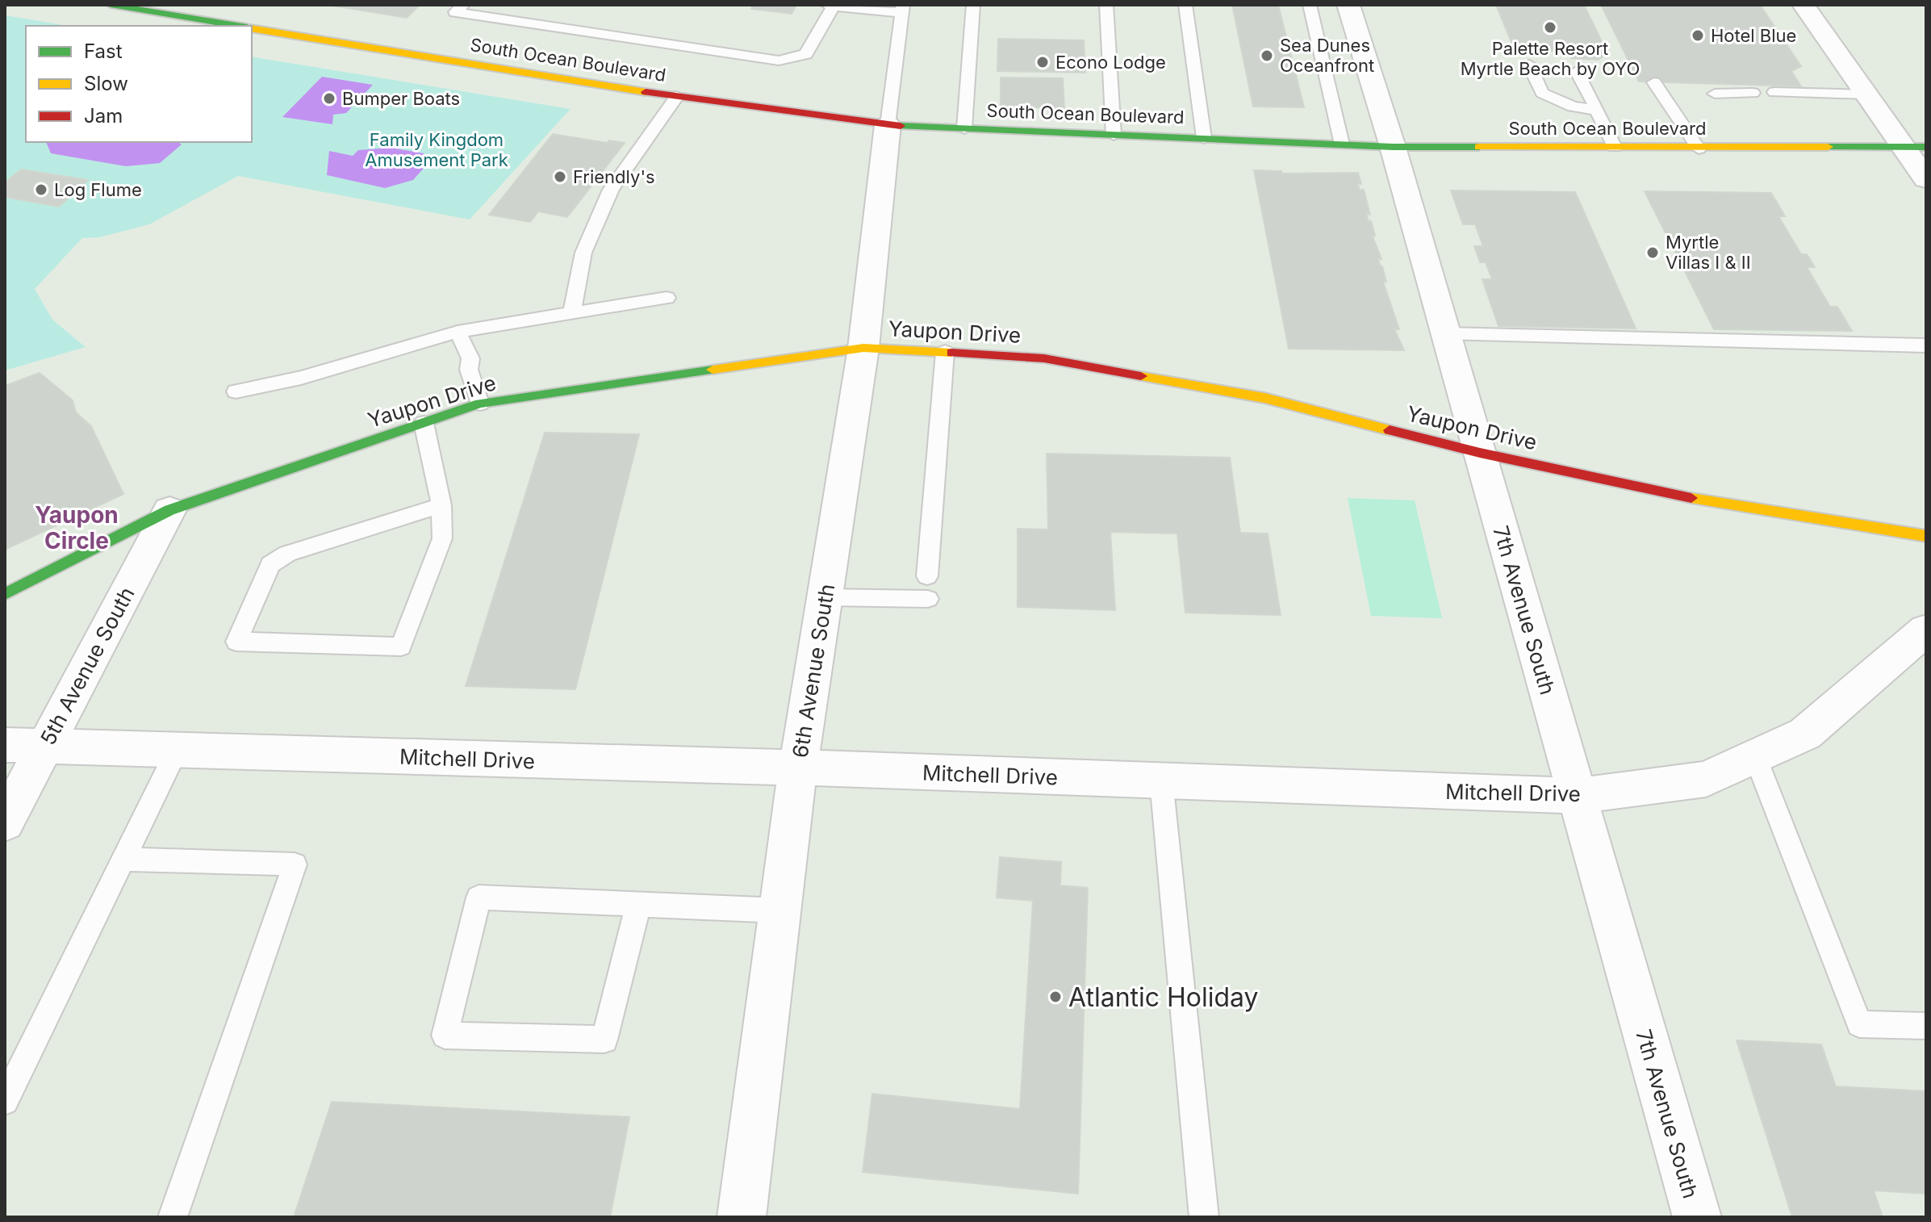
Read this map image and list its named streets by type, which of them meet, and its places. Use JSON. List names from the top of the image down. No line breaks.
{"streets":{"main road":["South Ocean Boulevard","Yaupon Drive"],"street":["7th Avenue South","5th Avenue South","6th Avenue South","Mitchell Drive"]},"crossings":[["South Ocean Boulevard","7th Avenue South"],["South Ocean Boulevard","6th Avenue South"],["Yaupon Drive","7th Avenue South"],["Yaupon Drive","5th Avenue South"],["Yaupon Drive","6th Avenue South"],["7th Avenue South","Mitchell Drive"],["5th Avenue South","Mitchell Drive"],["6th Avenue South","Mitchell Drive"]],"districts":["Yaupon Circle"],"parks":["Family Kingdom Amusement Park"],"places":["Palette Resort Myrtle Beach by OYO","Hotel Blue","Sea Dunes Oceanfront","Econo Lodge","Bumper Boats","Friendly's","Log Flume","Myrtle Villas I & II","Atlantic Holiday"],"legend":["Fast","Slow","Jam"]}
